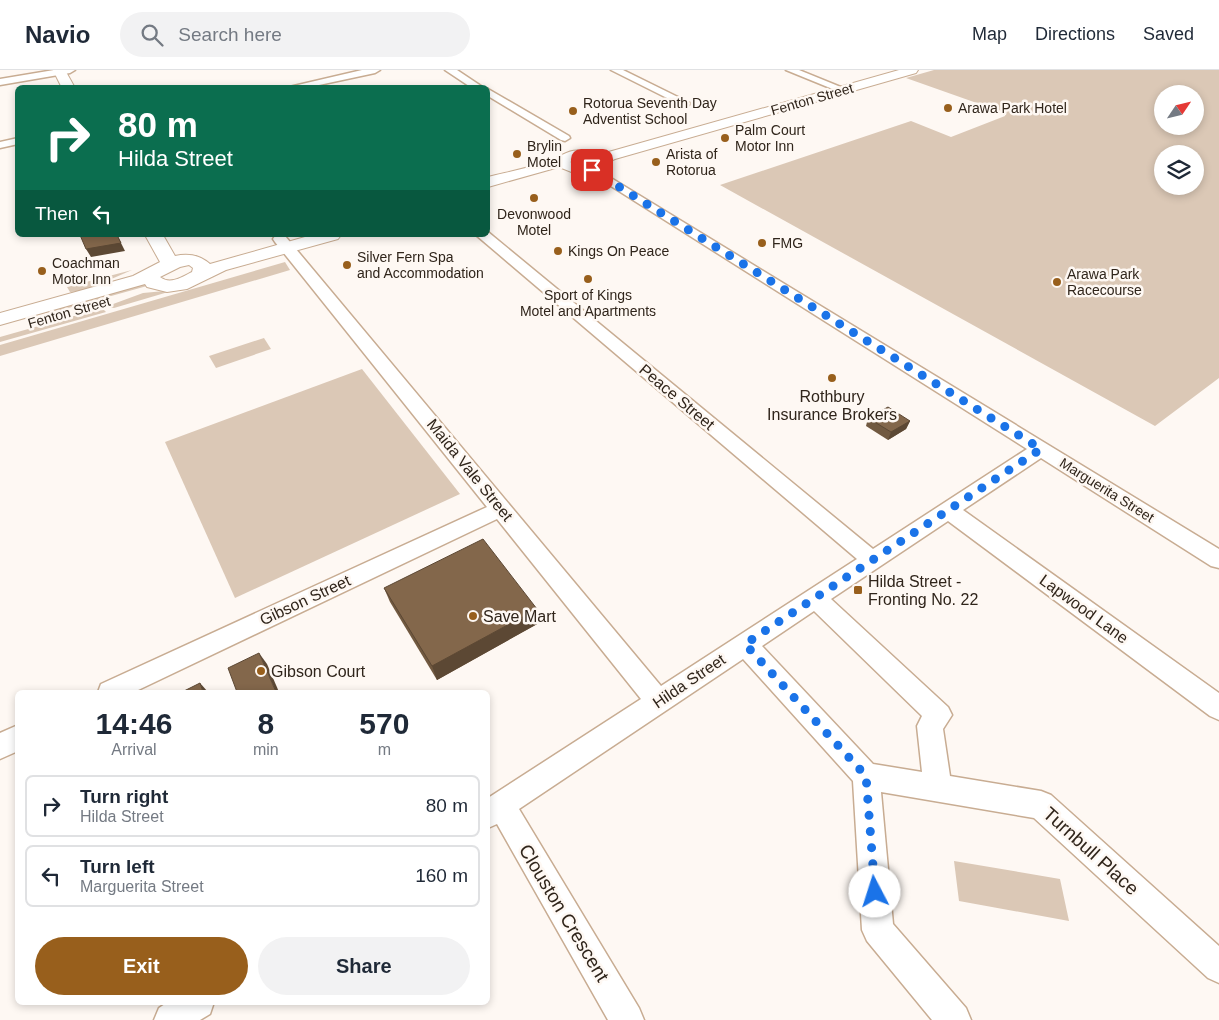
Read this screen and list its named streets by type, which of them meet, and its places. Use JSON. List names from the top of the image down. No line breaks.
{"streets":{"main road":["Fenton Street"],"street":["Peace Street","Maida Vale Street","Marguerita Street","Gibson Street","Lapwood Lane","Hilda Street","Turnbull Place","Clouston Crescent"]},"crossings":[["Fenton Street","Marguerita Street"],["Peace Street","Hilda Street"],["Maida Vale Street","Gibson Street"],["Maida Vale Street","Hilda Street"],["Marguerita Street","Hilda Street"],["Lapwood Lane","Hilda Street"],["Hilda Street","Clouston Crescent"]],"places":{"other":["Arawa Park Hotel","Rotorua Seventh Day Adventist School","Palm Court Motor Inn","Brylin Motel","Arista of Rotorua","Devonwood Motel","FMG","Kings On Peace","Silver Fern Spa and Accommodation","Coachman Motor Inn","Sport of Kings Motel and Apartments","Arawa Park Racecourse","Rothbury Insurance Brokers","Save Mart","Gibson Court"],"transit":["Hilda Street - Fronting No. 22"]},"north":"top right","page":{"header":"Navio","search":"Search here","nav":["Map","Directions","Saved"],"turn":["80 m","Hilda Street"],"then":"Then","eta":["14:46","Arrival","8","min","570","m"],"list":[{"name":"Turn right","note":"Hilda Street","value":"80 m"},{"name":"Turn left","note":"Marguerita Street","value":"160 m"}],"buttons":["Exit","Share"]}}
